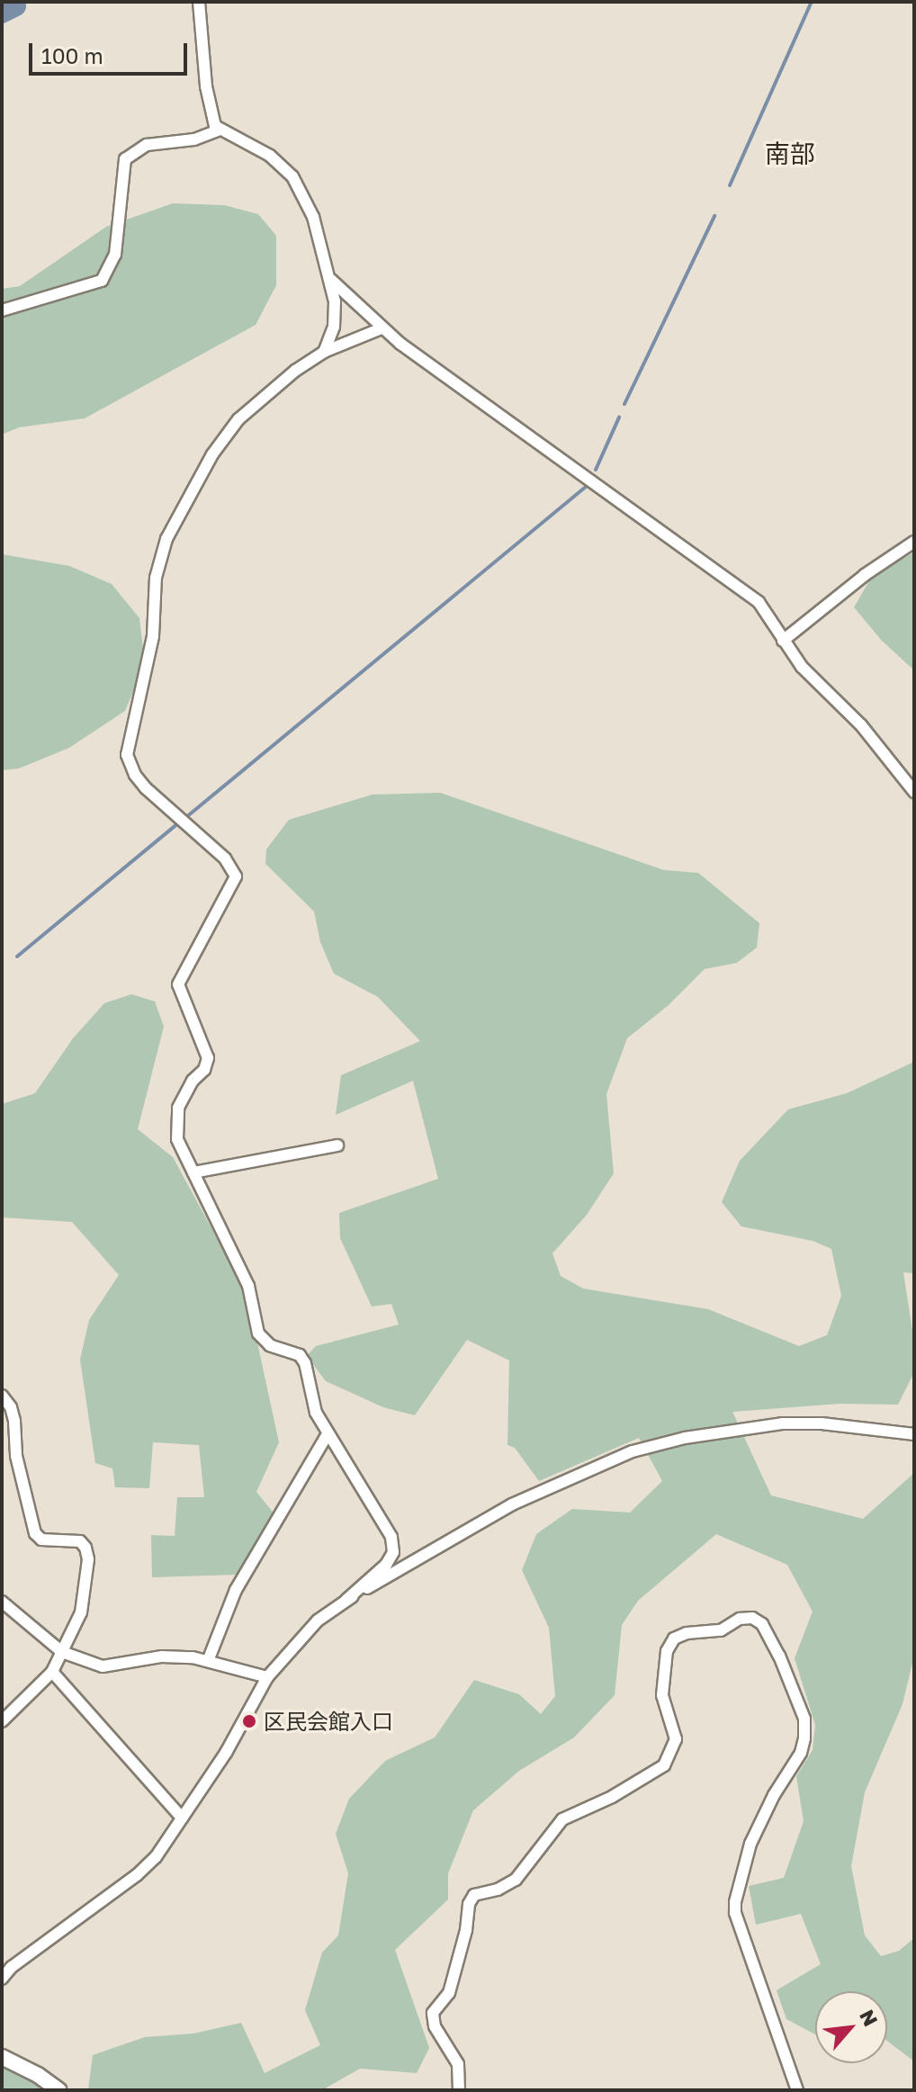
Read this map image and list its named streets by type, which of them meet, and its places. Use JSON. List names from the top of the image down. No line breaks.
{"districts":["南部"],"places":["区民会館入口"],"scale_bar":"100 m","north":"top right"}
